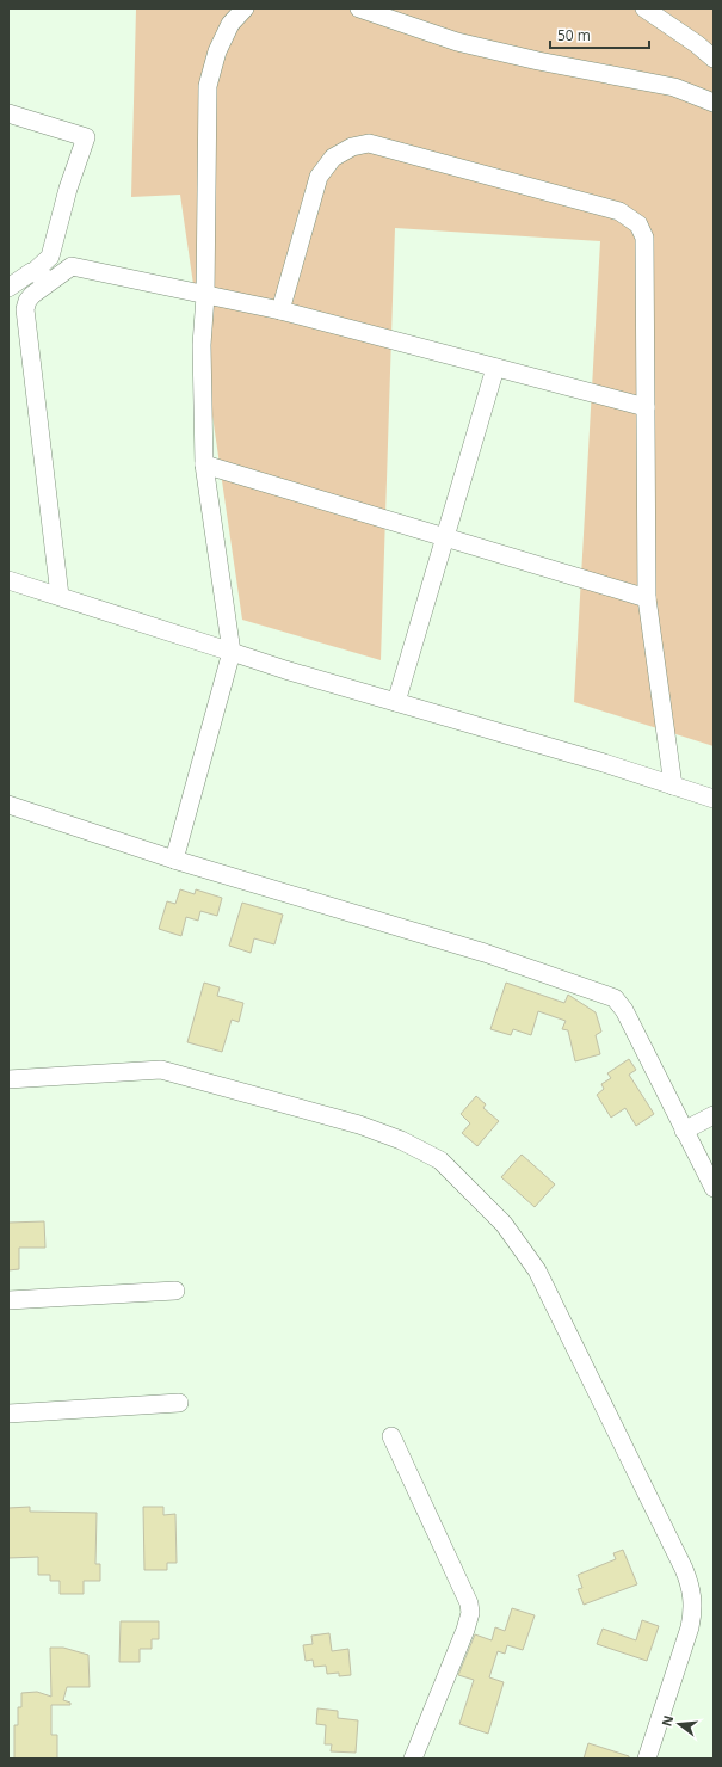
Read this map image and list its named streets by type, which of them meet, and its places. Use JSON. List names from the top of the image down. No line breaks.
{"scale_bar":"50 m","north":"left"}
